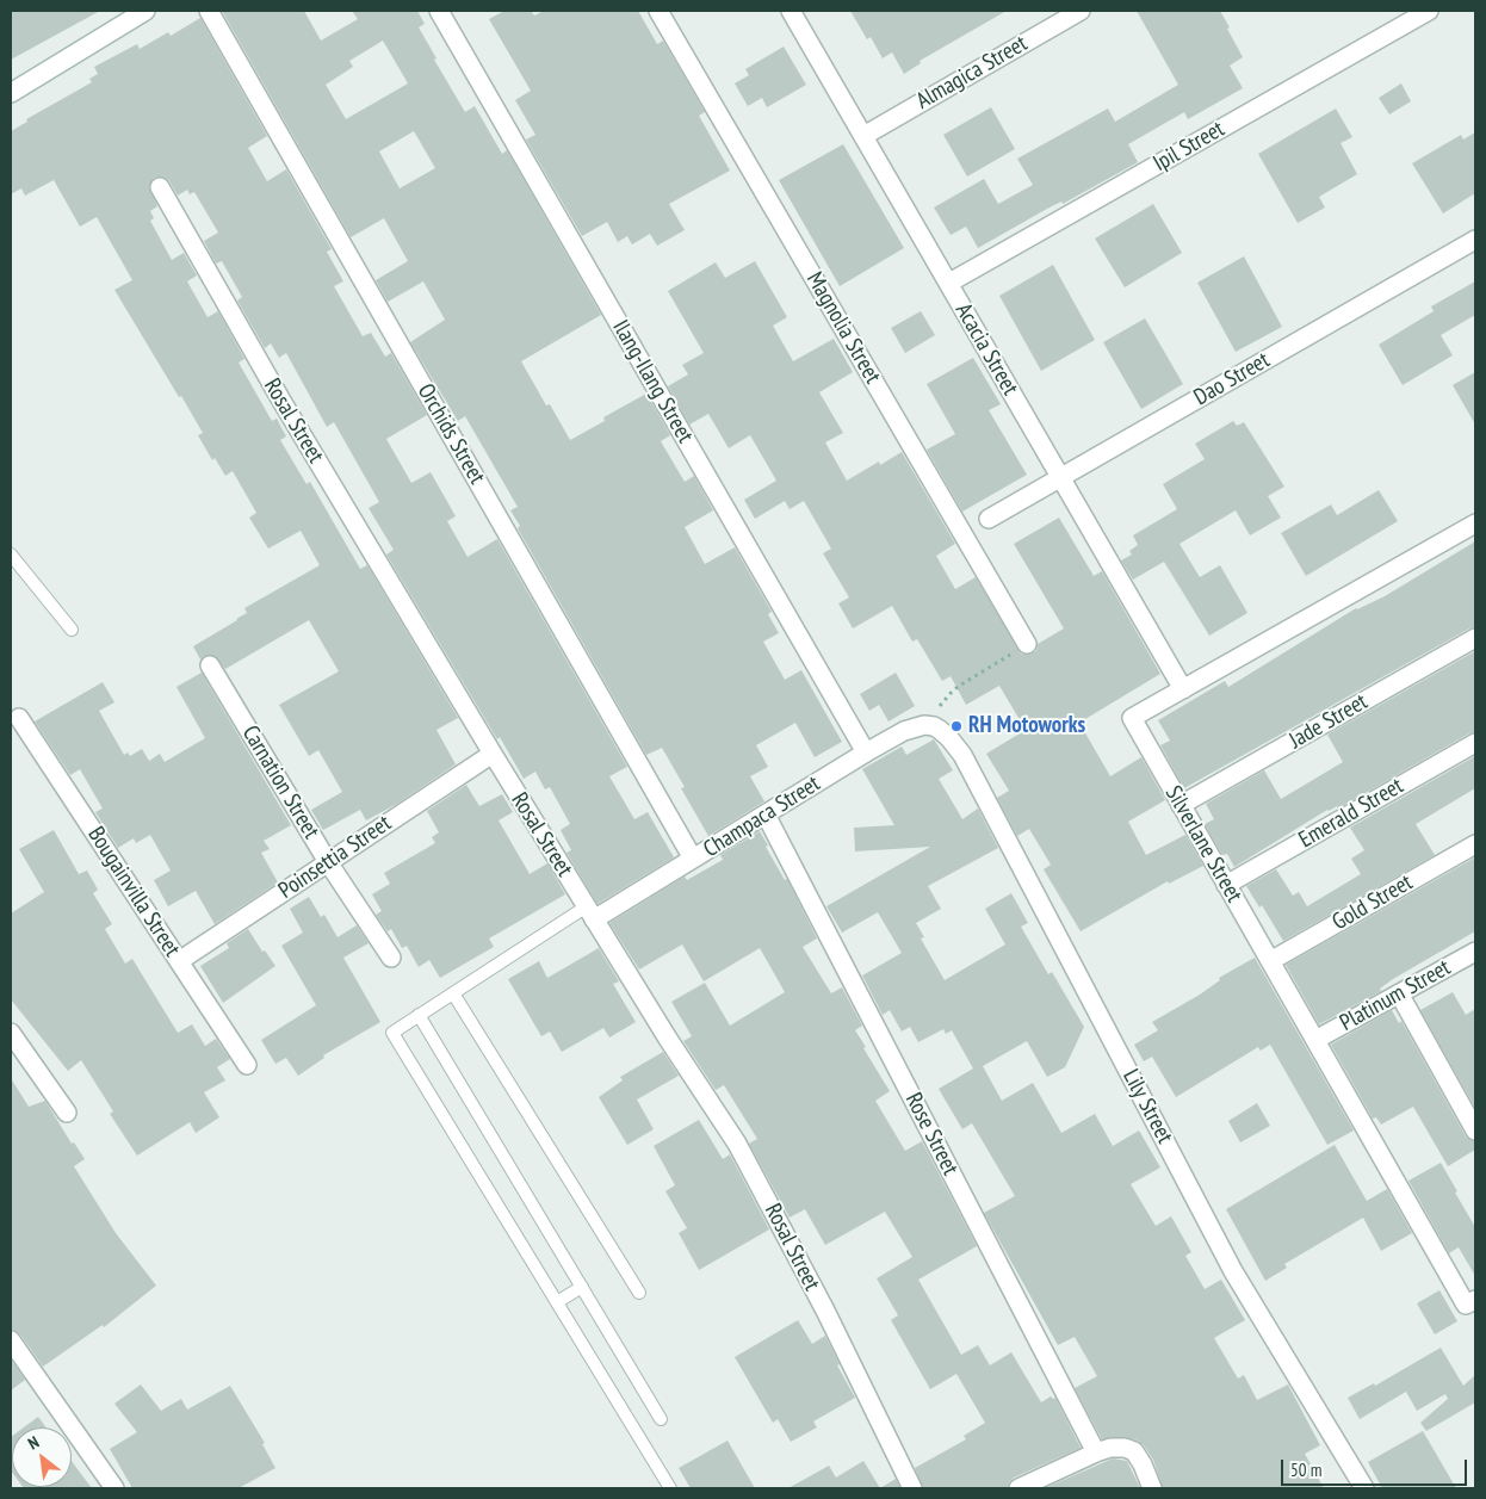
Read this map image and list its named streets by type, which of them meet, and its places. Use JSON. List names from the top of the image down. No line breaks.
{"streets":{"street":["Almagica Street","Ipil Street","Magnolia Street","Acacia Street","Dao Street","Ilang-Ilang Street","Rosal Street","Orchids Street","Jade Street","Carnation Street","Emerald Street","Champaca Street","Silverlane Street","Poinsettia Street","Bougainvilla Street","Gold Street","Platinum Street","Lily Street","Rose Street"]},"crossings":[["Almagica Street","Acacia Street"],["Ipil Street","Acacia Street"],["Acacia Street","Dao Street"],["Acacia Street","Silverlane Street"],["Ilang-Ilang Street","Champaca Street"],["Rosal Street","Champaca Street"],["Rosal Street","Poinsettia Street"],["Orchids Street","Champaca Street"],["Jade Street","Silverlane Street"],["Carnation Street","Poinsettia Street"],["Emerald Street","Silverlane Street"],["Champaca Street","Lily Street"],["Champaca Street","Rose Street"],["Silverlane Street","Gold Street"],["Silverlane Street","Platinum Street"],["Poinsettia Street","Bougainvilla Street"]],"places":["RH Motoworks"],"scale_bar":"50 m","north":"top left"}
